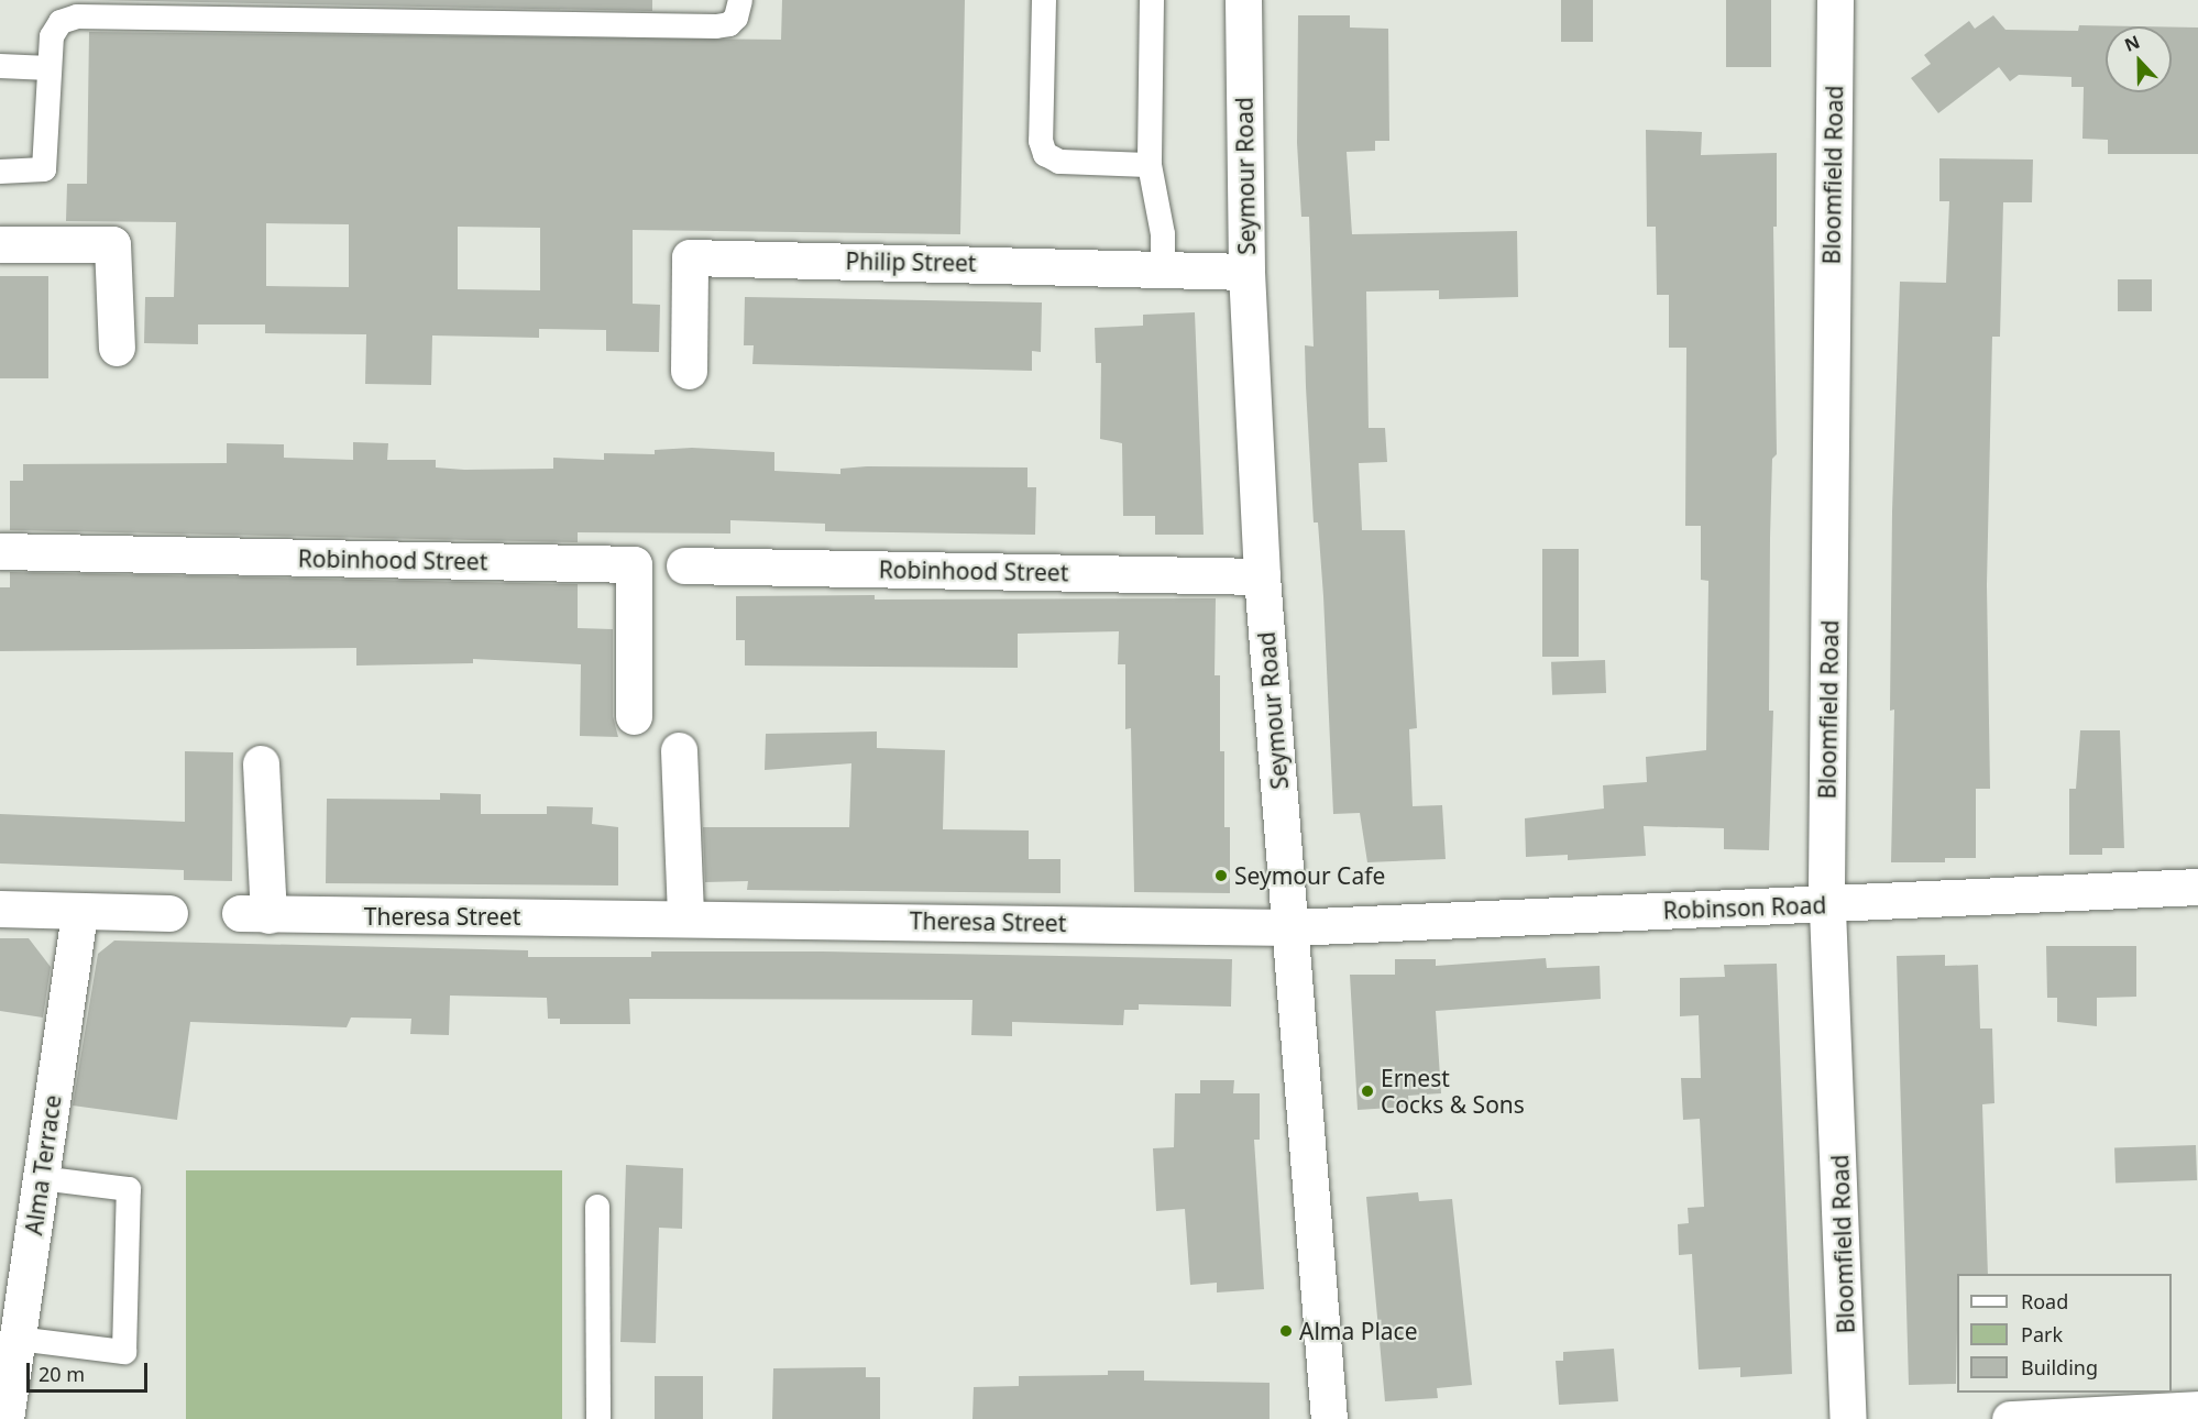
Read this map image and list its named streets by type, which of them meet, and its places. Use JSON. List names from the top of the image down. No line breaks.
{"streets":{"street":["Bloomfield Road","Seymour Road","Philip Street","Robinhood Street","Robinson Road","Theresa Street","Alma Terrace"]},"crossings":[["Bloomfield Road","Robinson Road"],["Seymour Road","Philip Street"],["Seymour Road","Robinhood Street"],["Seymour Road","Robinson Road"],["Seymour Road","Theresa Street"],["Robinson Road","Theresa Street"]],"places":["Seymour Cafe","Ernest Cocks & Sons","Alma Place"],"legend":["Road","Park","Building"],"scale_bar":"20 m","north":"top"}
